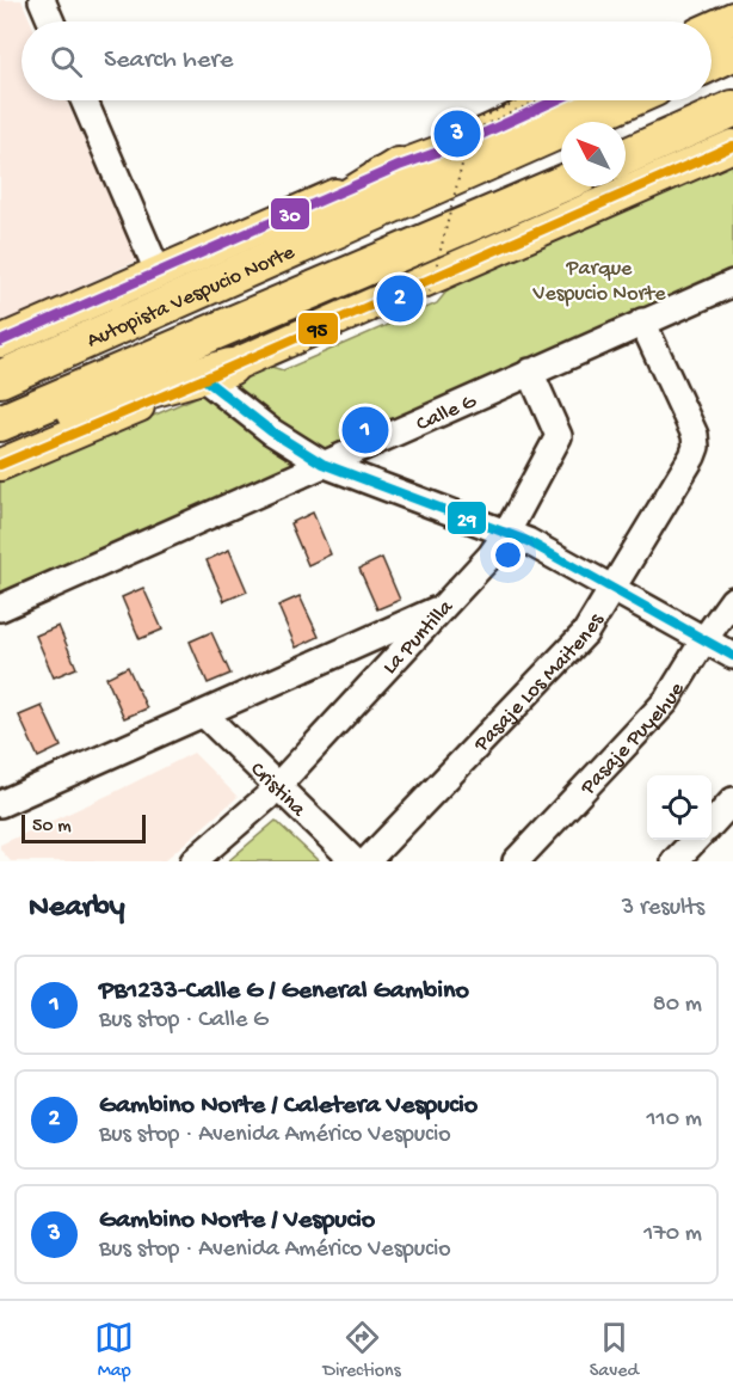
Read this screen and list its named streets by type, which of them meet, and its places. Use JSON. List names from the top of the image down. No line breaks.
{"streets":{"highway":["Autopista Vespucio Norte"],"street":["Calle G","La Puntilla","Pasaje Los Maitenes","Pasaje Puyehue","Cristina"]},"crossings":[["Calle G","La Puntilla"],["Calle G","Pasaje Los Maitenes"],["La Puntilla","Cristina"]],"parks":["Parque Vespucio Norte"],"lines":["transit line 30","transit line 95","transit line 29"],"scale_bar":"50 m","north":"top left","page":{"search":"Search here","pins":["3","2","1"],"scale":"50 m","heading":["Nearby","3 results"],"list":[{"mark":"1","name":"PB1233-Calle G / General Gambino","note":"Bus stop · Calle G","value":"80 m"},{"mark":"2","name":"Gambino Norte / Caletera Vespucio","note":"Bus stop · Avenida Américo Vespucio","value":"110 m"},{"mark":"3","name":"Gambino Norte / Vespucio","note":"Bus stop · Avenida Américo Vespucio","value":"170 m"}],"nav":["Map","Directions","Saved"]}}
